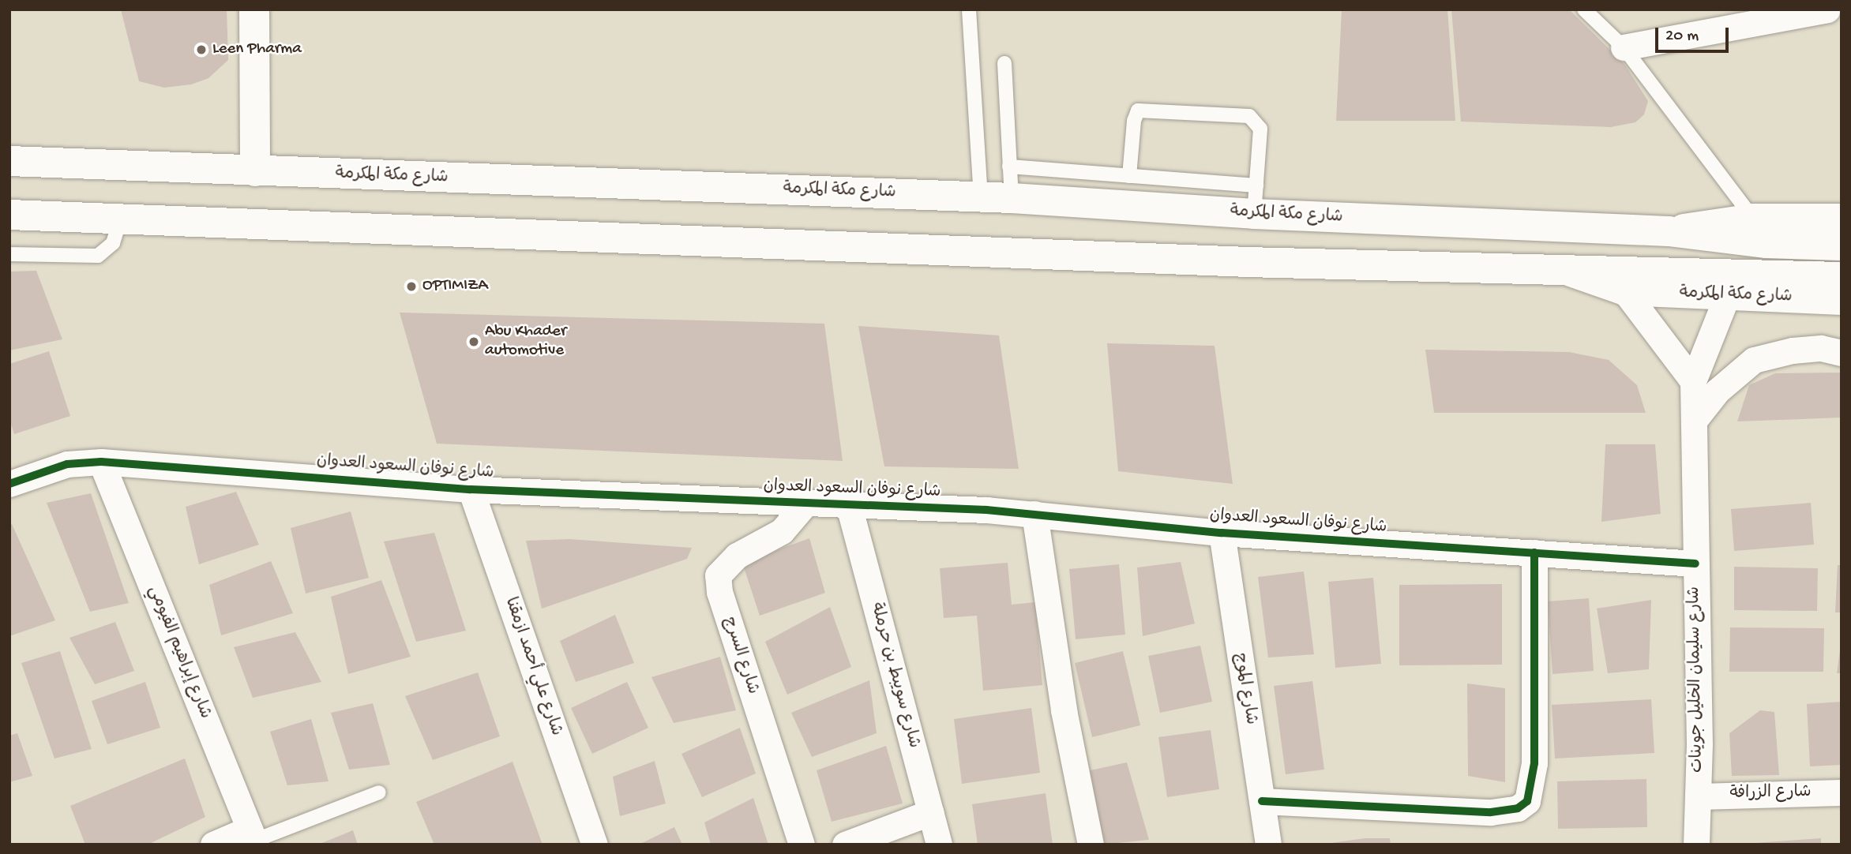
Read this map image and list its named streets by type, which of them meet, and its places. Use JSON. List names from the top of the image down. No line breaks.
{"streets":{"main road":["شارع مكة المكرمة"],"street":["شارع نوفان السعود العدوان","شارع إبراهيم الفيومي","شارع السرج","شارع علي أحمد ازمقنا","شارع سويبط بن حرملة","شارع سليمان الخليل جوينات","شارع الموج","شارع الزرافة"]},"crossings":[["شارع مكة المكرمة","شارع سليمان الخليل جوينات"],["شارع نوفان السعود العدوان","شارع إبراهيم الفيومي"],["شارع نوفان السعود العدوان","شارع السرج"],["شارع نوفان السعود العدوان","شارع علي أحمد ازمقنا"],["شارع نوفان السعود العدوان","شارع سويبط بن حرملة"],["شارع نوفان السعود العدوان","شارع سليمان الخليل جوينات"],["شارع نوفان السعود العدوان","شارع الموج"],["شارع سليمان الخليل جوينات","شارع الزرافة"]],"places":["Leen Pharma","OPTIMIZA","Abu Khader automotive"],"scale_bar":"20 m"}
